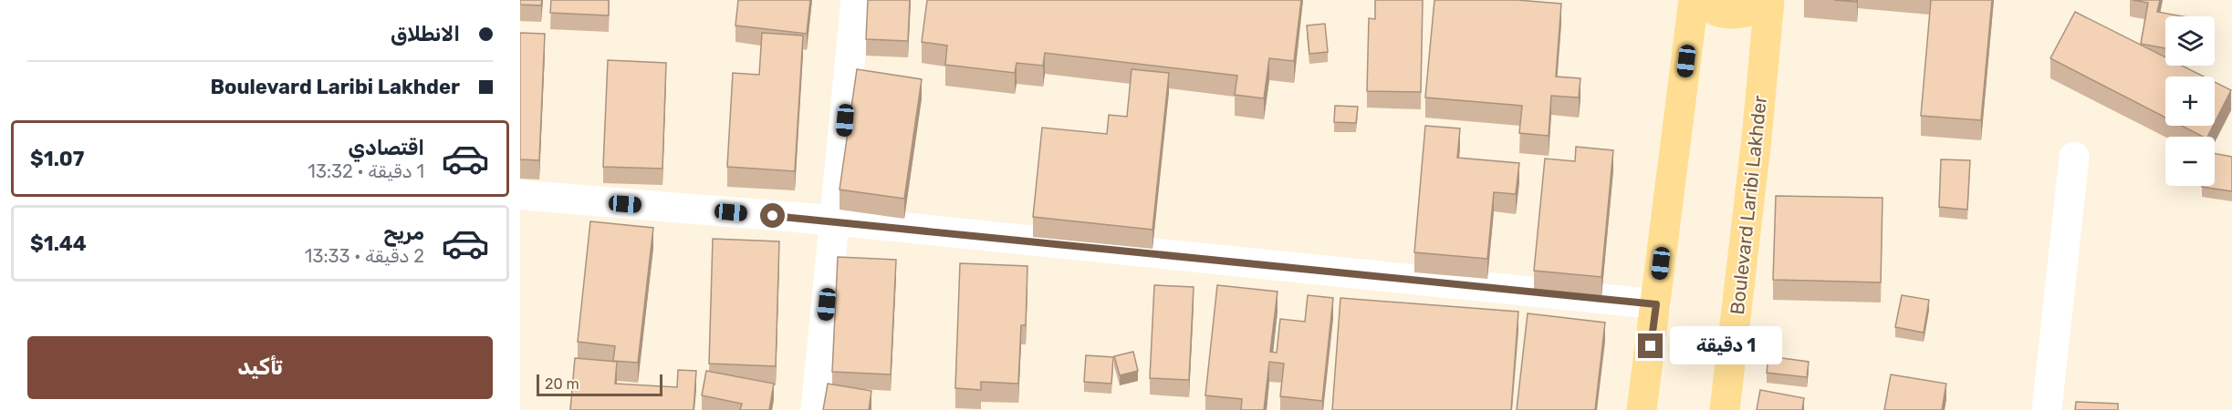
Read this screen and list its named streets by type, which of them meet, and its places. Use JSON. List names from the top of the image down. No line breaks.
{"streets":{"main road":["Boulevard Laribi Lakhder"]},"scale_bar":"20 m","page":{"banner":["الانطلاق","Boulevard Laribi Lakhder"],"map_buttons":["+","−"],"list":[{"name":"اقتصادي","note":"1 دقيقة · 13:32","value":"$1.07"},{"name":"مريح","note":"2 دقيقة · 13:33","value":"$1.44"}],"buttons":"تأكيد","bubble":"1 دقيقة","scale":"20 m"}}
